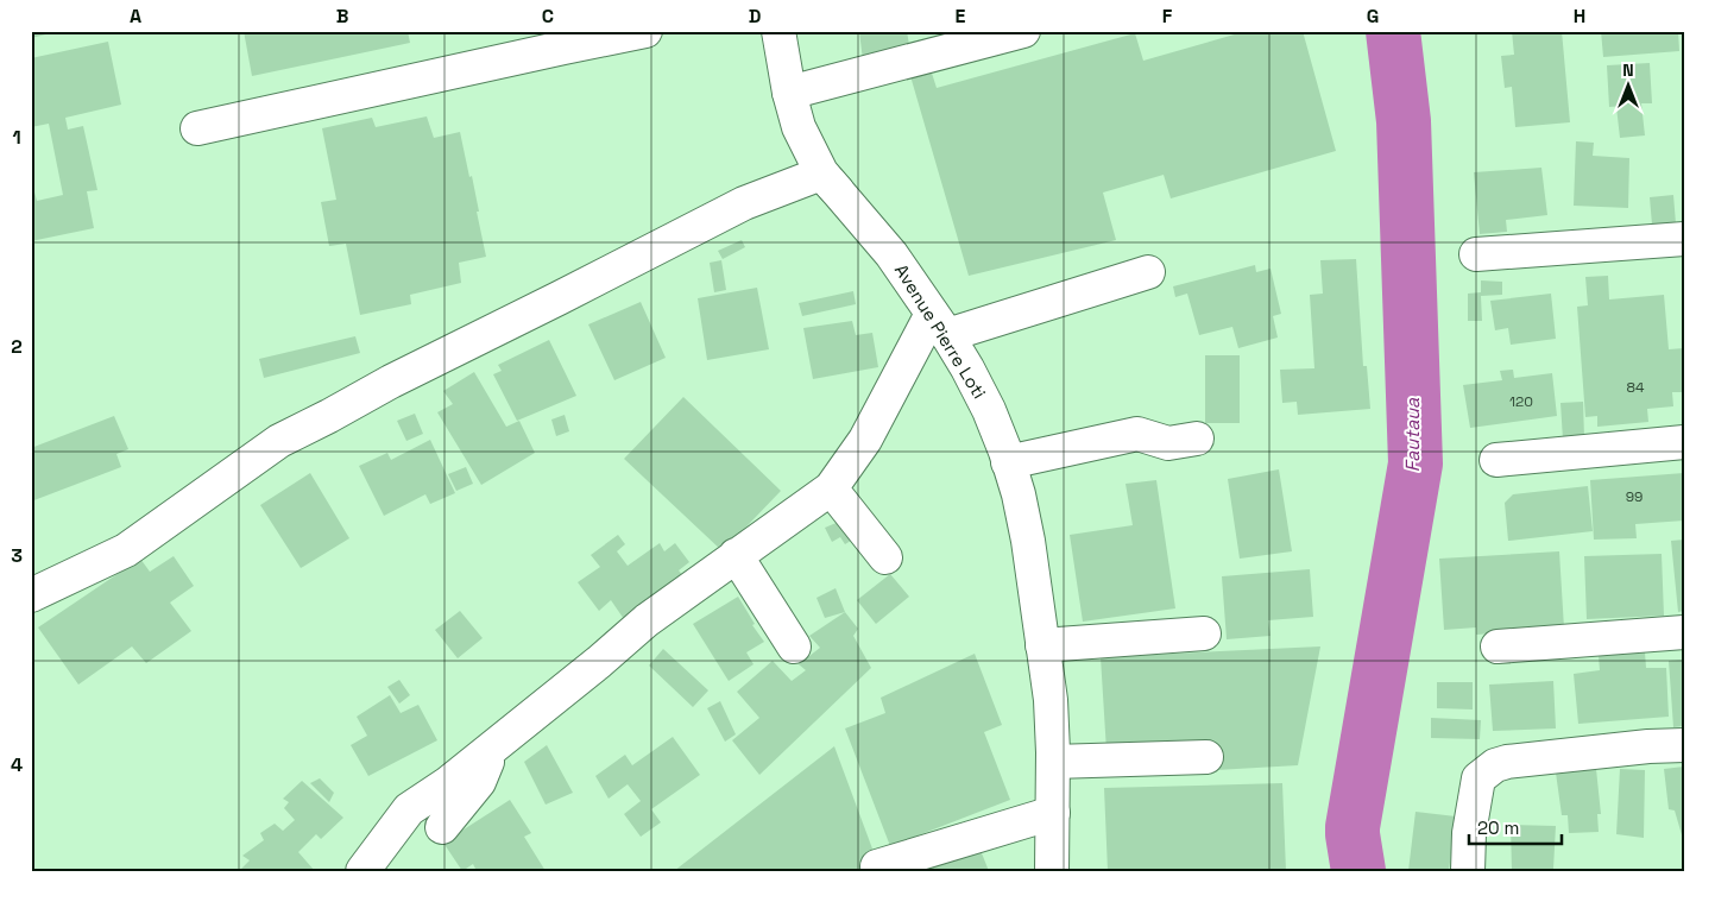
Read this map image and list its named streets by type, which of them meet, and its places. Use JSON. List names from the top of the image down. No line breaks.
{"streets":{"street":["Avenue Pierre Loti"]},"water":["Fautaua"],"house_numbers":["84","120","99"],"scale_bar":"20 m","north":"top","grid":{"columns":["A","B","C","D","E","F","G","H"],"rows":["1","2","3","4"]}}
